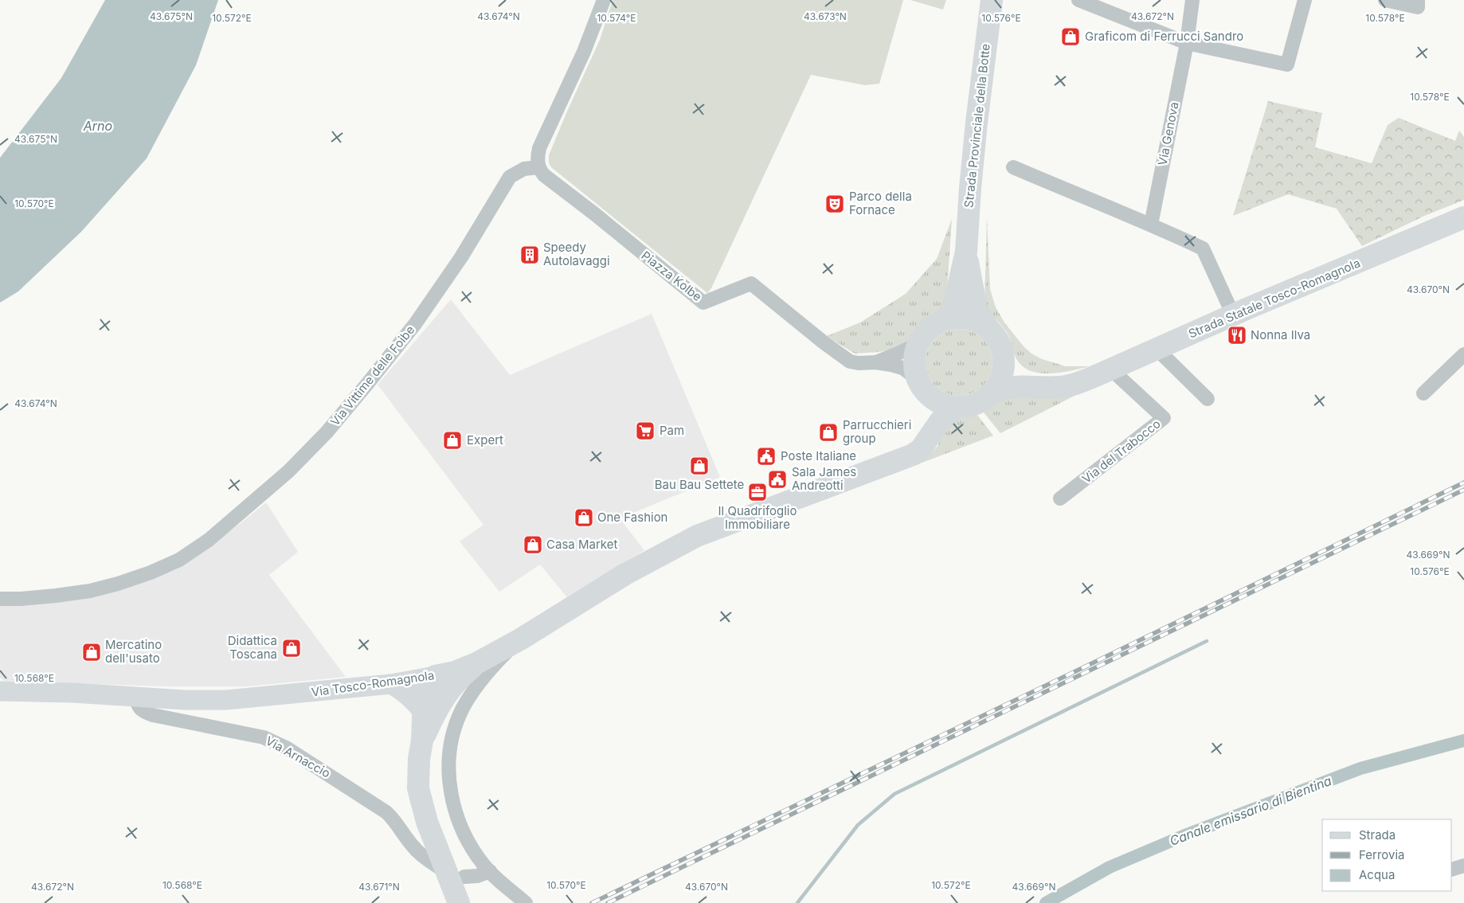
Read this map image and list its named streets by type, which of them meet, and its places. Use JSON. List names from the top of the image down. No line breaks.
{"streets":{"main road":["Strada Provinciale della Botte","Strada Statale Tosco-Romagnola","Via Tosco-Romagnola"],"street":["Via Genova","Piazza Kolbe","Via Vittime delle Foibe","Via del Trabocco","Via Arnaccio"]},"crossings":[["Strada Provinciale della Botte","Strada Statale Tosco-Romagnola"],["Piazza Kolbe","Strada Statale Tosco-Romagnola"],["Piazza Kolbe","Via Vittime delle Foibe"],["Strada Statale Tosco-Romagnola","Via del Trabocco"],["Strada Statale Tosco-Romagnola","Via Tosco-Romagnola"],["Via Tosco-Romagnola","Via Arnaccio"]],"water":["Arno","Canale emissario di Bientina"],"places":{"shop":["Graficom di Ferrucci Sandro","Parrucchieri group","Expert","Bau Bau Settete","One Fashion","Casa Market","Didattica Toscana","Mercatino dell'usato"],"theatre":["Parco della Fornace"],"building":["Speedy Autolavaggi"],"restaurant":["Nonna Ilva"],"supermarket":["Pam"],"public building":["Poste Italiane","Sala James Andreotti"],"office":["Il Quadrifoglio Immobiliare"]},"legend":["Strada","Ferrovia","Acqua"],"coordinates":["43.675°N","43.674°N","43.673°N","43.672°N","10.572°E","10.574°E","10.576°E","10.578°E","10.570°E","43.670°N","43.669°N","10.568°E","43.671°N"]}
